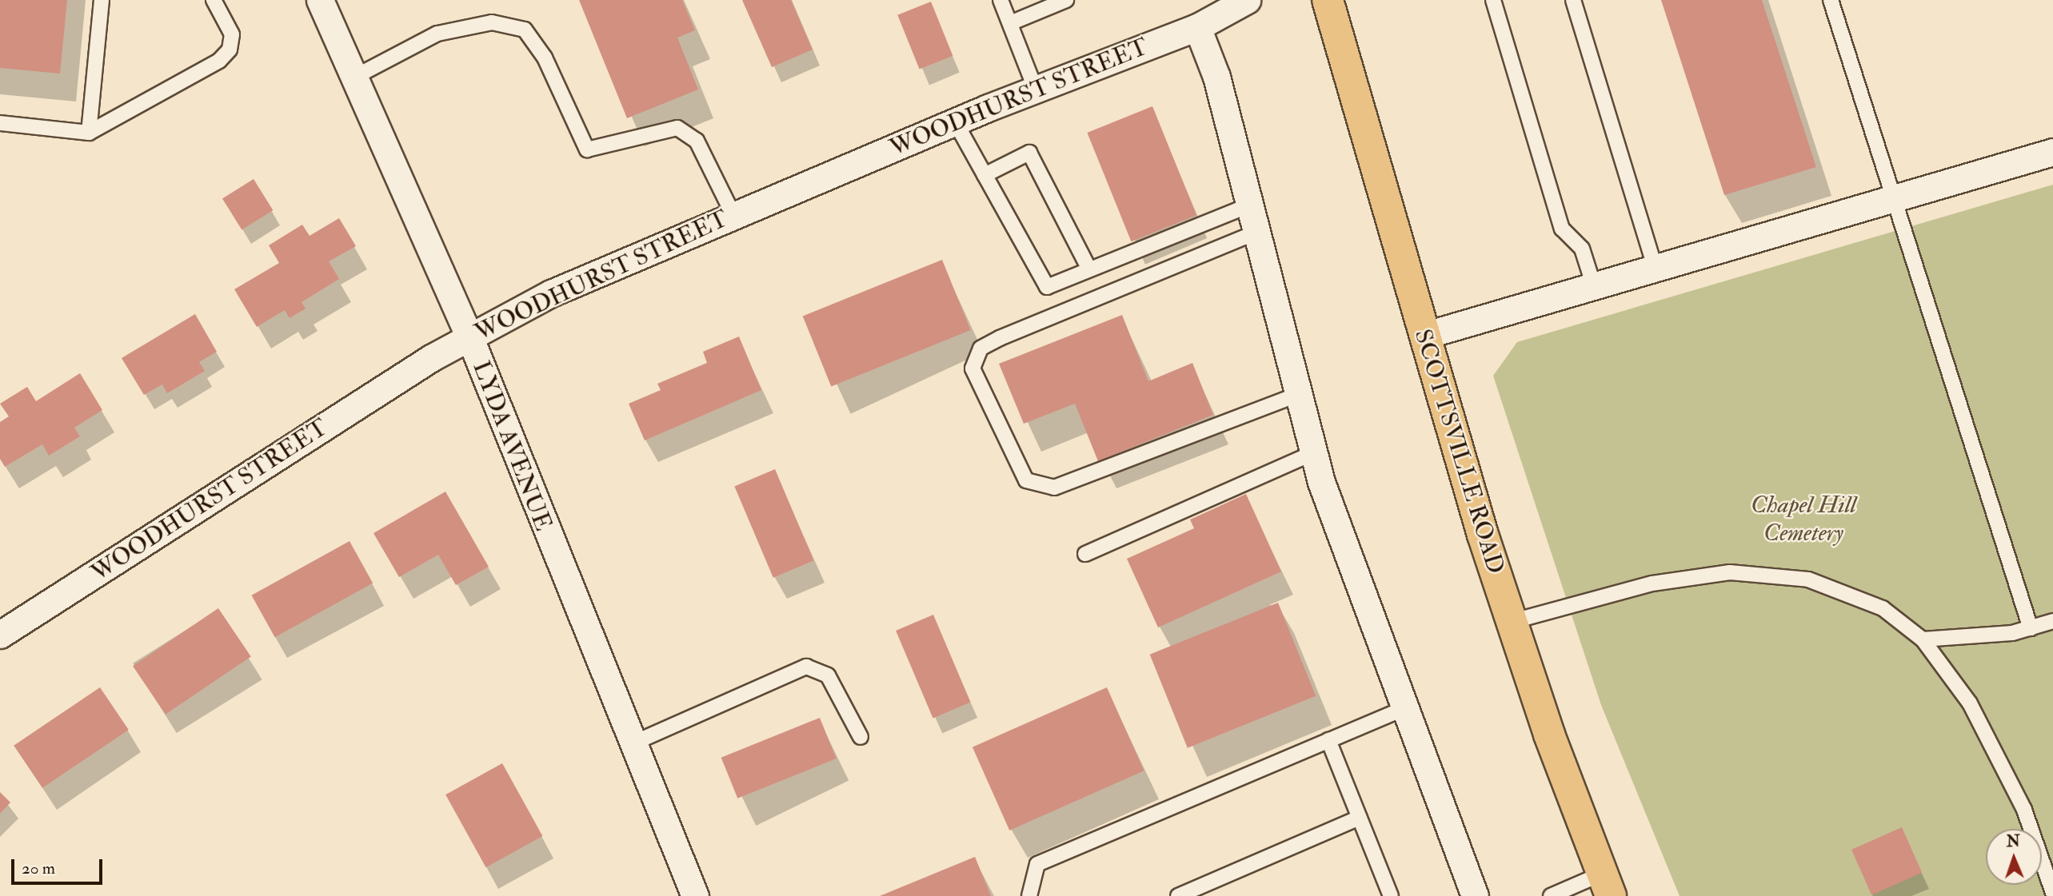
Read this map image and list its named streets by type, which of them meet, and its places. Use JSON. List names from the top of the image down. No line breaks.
{"streets":{"main road":["SCOTTSVILLE ROAD"],"street":["WOODHURST STREET","LYDA AVENUE"]},"crossings":[["WOODHURST STREET","LYDA AVENUE"]],"parks":["Chapel Hill Cemetery"],"scale_bar":"20 m","north":"top"}
